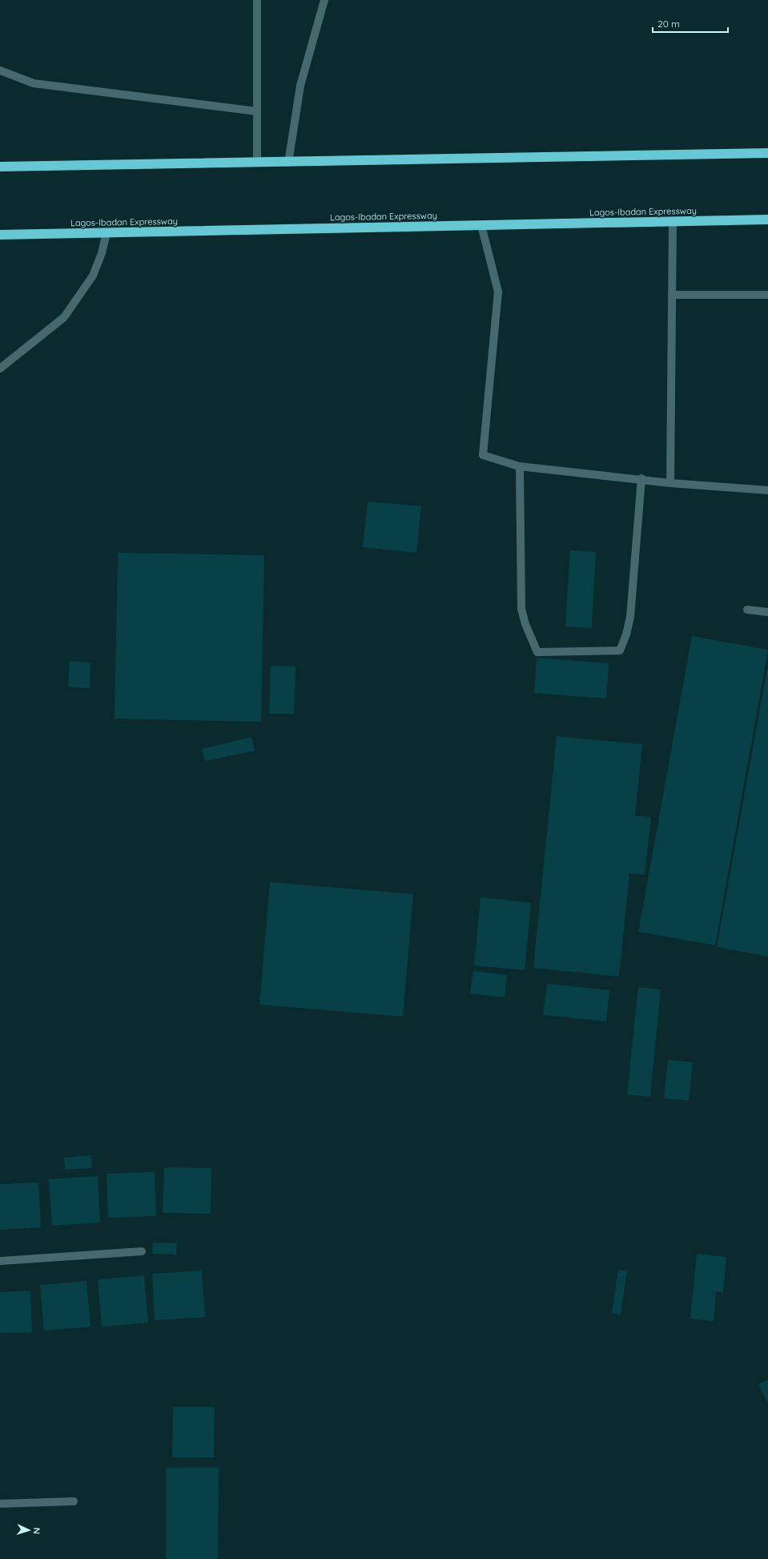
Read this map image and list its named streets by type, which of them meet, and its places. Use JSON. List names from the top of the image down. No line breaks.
{"streets":{"highway":["Lagos-Ibadan Expressway"]},"scale_bar":"20 m","north":"right"}
